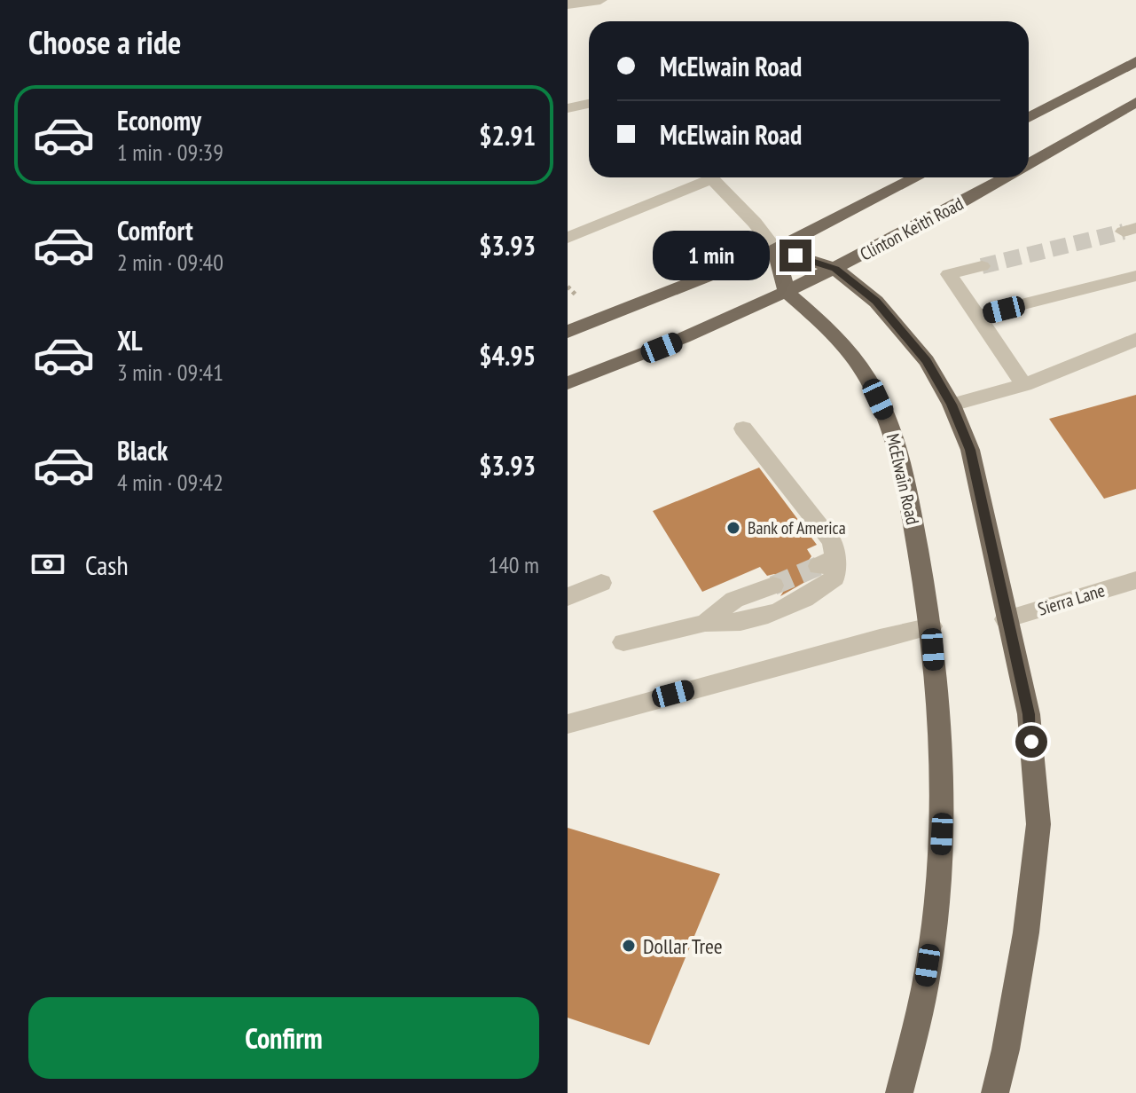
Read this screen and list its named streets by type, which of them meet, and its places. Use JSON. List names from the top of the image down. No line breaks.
{"streets":{"main road":["Clinton Keith Road","McElwain Road"],"street":["Sierra Lane"]},"crossings":[["Clinton Keith Road","McElwain Road"]],"places":["Bank of America","Dollar Tree"],"page":{"heading":"Choose a ride","banner":["McElwain Road","McElwain Road"],"list":[{"name":"Economy","note":"1 min · 09:39","value":"$2.91"},{"name":"Comfort","note":"2 min · 09:40","value":"$3.93"},{"name":"XL","note":"3 min · 09:41","value":"$4.95"},{"name":"Black","note":"4 min · 09:42","value":"$3.93"}],"bubble":"1 min","pay":["Cash","140 m"],"buttons":"Confirm"}}
